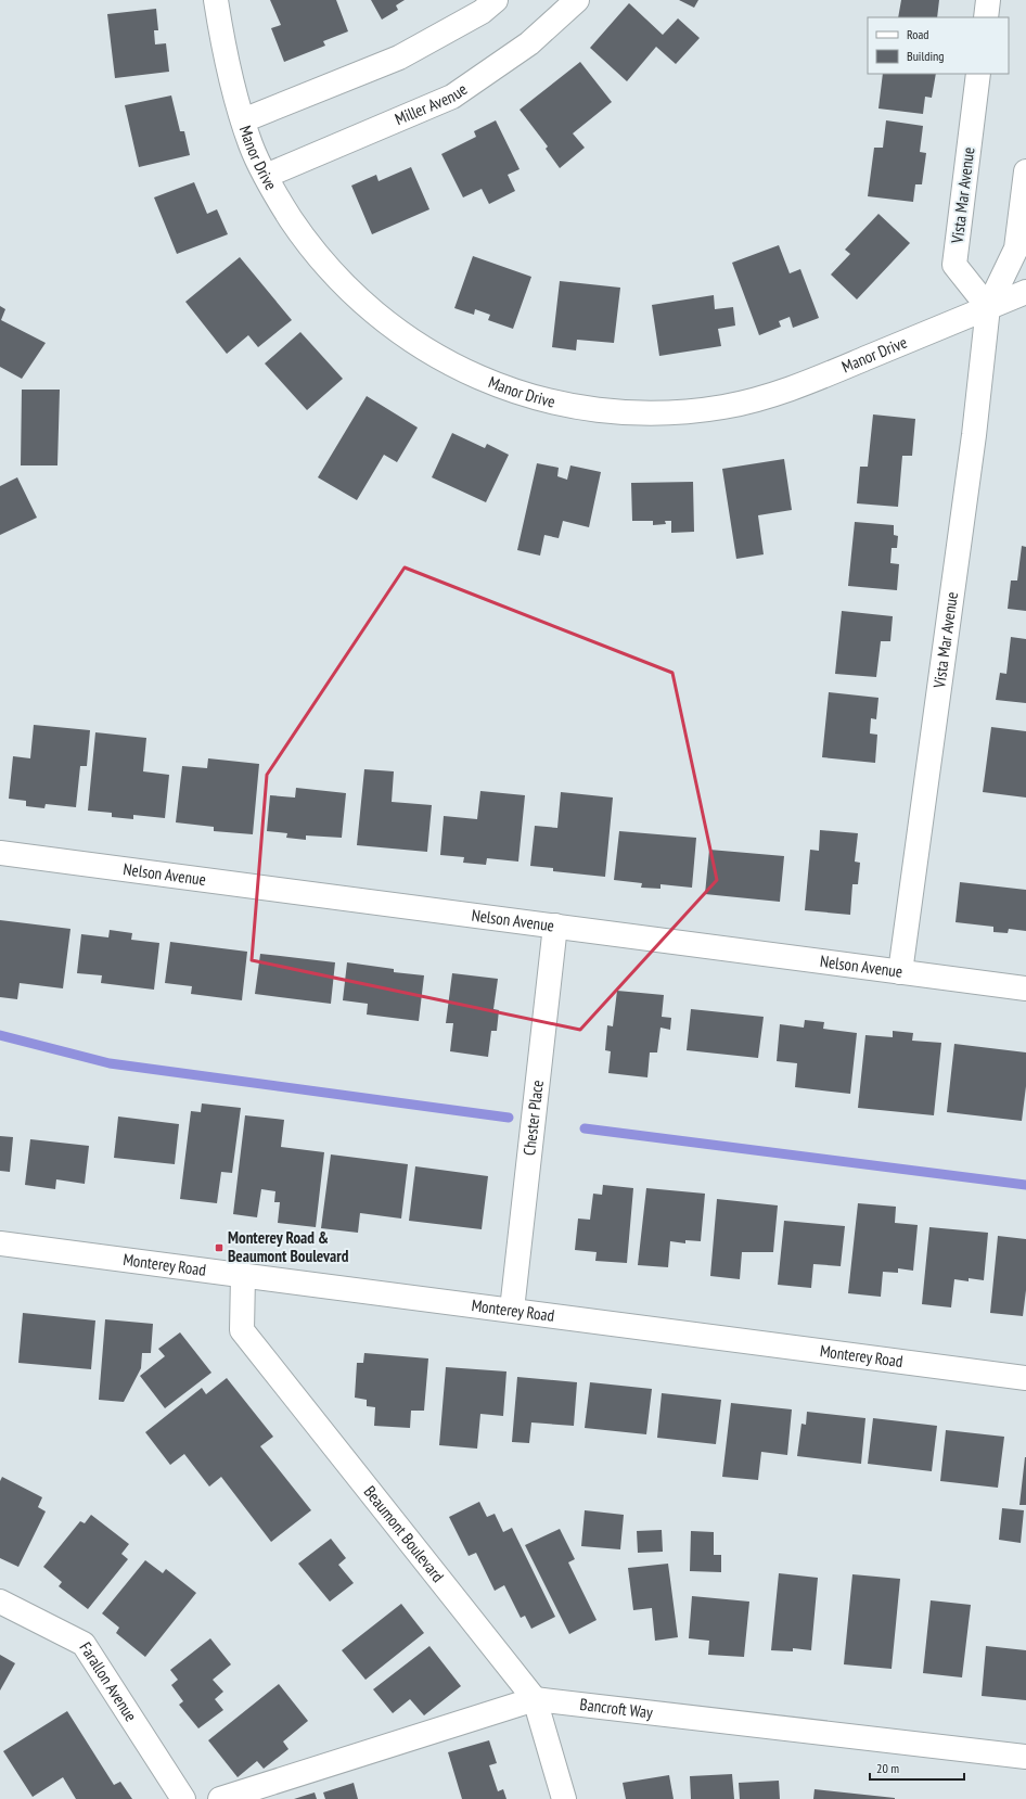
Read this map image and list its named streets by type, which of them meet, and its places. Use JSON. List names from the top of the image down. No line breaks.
{"streets":{"street":["Miller Avenue","Manor Drive","Vista Mar Avenue","Nelson Avenue","Chester Place","Monterey Road","Beaumont Boulevard","Farallon Avenue","Bancroft Way"]},"crossings":[["Miller Avenue","Manor Drive"],["Manor Drive","Vista Mar Avenue"],["Vista Mar Avenue","Nelson Avenue"],["Nelson Avenue","Chester Place"],["Chester Place","Monterey Road"],["Monterey Road","Beaumont Boulevard"],["Beaumont Boulevard","Bancroft Way"]],"places":{"transit":["Monterey Road & Beaumont Boulevard"]},"legend":["Road","Building"],"scale_bar":"20 m"}
